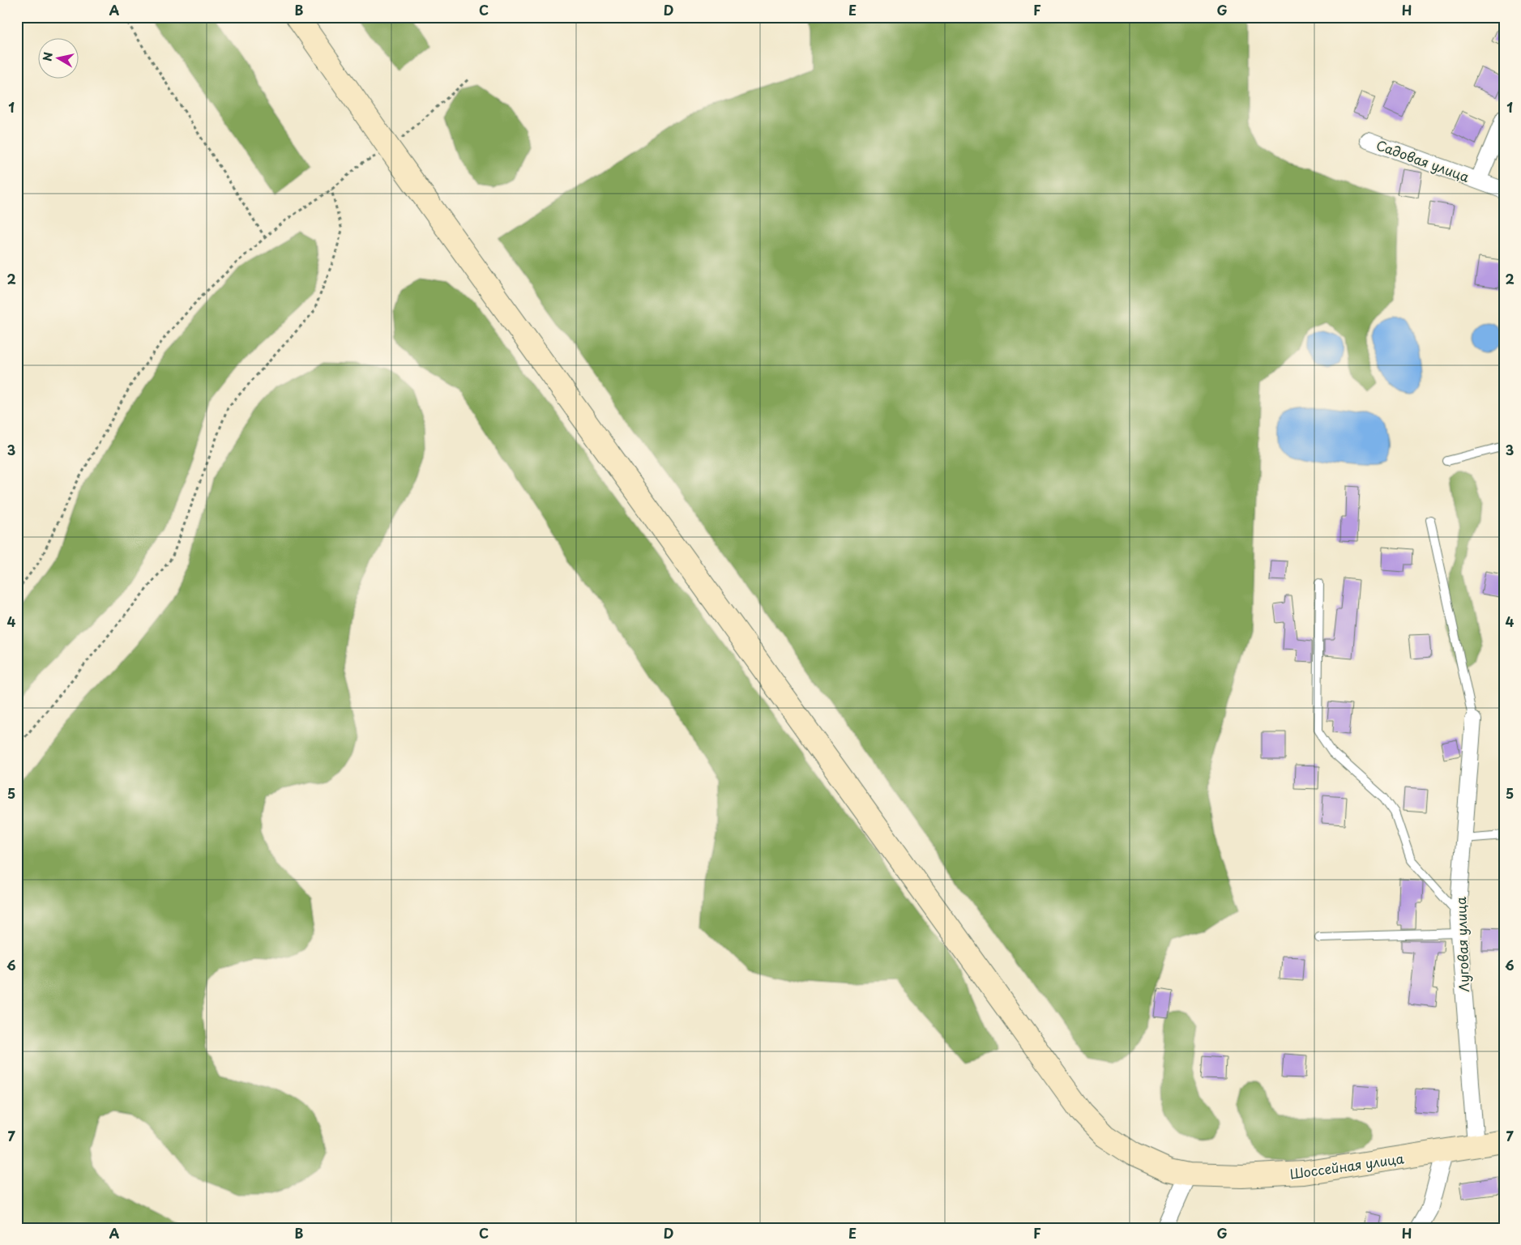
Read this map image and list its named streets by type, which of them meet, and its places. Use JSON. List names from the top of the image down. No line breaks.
{"streets":{"street":["Садовая улица","Луговая улица","Шоссейная улица"]},"crossings":[["Луговая улица","Шоссейная улица"]],"north":"left","grid":{"columns":["A","B","C","D","E","F","G","H"],"rows":["1","2","3","4","5","6","7"]}}
